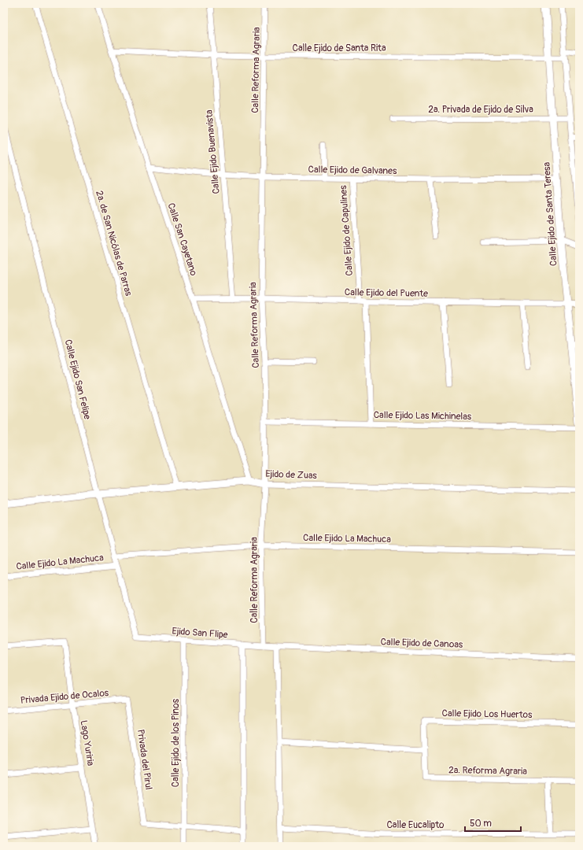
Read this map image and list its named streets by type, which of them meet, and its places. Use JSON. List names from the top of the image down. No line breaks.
{"streets":{"street":["Calle Ejido de Santa Rita","Calle Reforma Agraria","2a. Privada de Ejido de Silva","Calle Ejido Buenavista","Calle Ejido de Galvanes","Calle Ejido de Santa Teresa","Calle Ejido de Capulines","Calle San Cayetano","2a. de San Nicólas de Parras","Calle Ejido del Puente","Calle Ejido San Felipe","Calle Ejido Las Michinelas","Ejido de Zuas","Calle Ejido La Machuca","Ejido San Flipe","Calle Ejido de Canoas","Privada Ejido de Ocalos","Calle Ejido Los Huertos","Lago Yuriria","Calle Ejido de los Pinos","Privada del Pirul","2a. Reforma Agraria","Calle Eucalipto"]},"crossings":[["Calle Ejido de Santa Rita","Calle Reforma Agraria"],["Calle Ejido de Santa Rita","Calle Ejido Buenavista"],["Calle Ejido de Santa Rita","Calle Ejido de Santa Teresa"],["Calle Ejido de Santa Rita","Calle San Cayetano"],["Calle Reforma Agraria","Calle Ejido de Galvanes"],["Calle Reforma Agraria","Calle Ejido del Puente"],["Calle Reforma Agraria","Calle Ejido Las Michinelas"],["Calle Reforma Agraria","Ejido de Zuas"],["Calle Reforma Agraria","Calle Ejido La Machuca"],["Calle Reforma Agraria","Ejido San Flipe"],["Calle Reforma Agraria","Calle Ejido de Canoas"],["2a. Privada de Ejido de Silva","Calle Ejido de Santa Teresa"],["Calle Ejido Buenavista","Calle Ejido de Galvanes"],["Calle Ejido Buenavista","Calle Ejido del Puente"],["Calle Ejido de Galvanes","Calle Ejido de Santa Teresa"],["Calle Ejido de Galvanes","Calle Ejido de Capulines"],["Calle Ejido de Galvanes","Calle San Cayetano"],["Calle Ejido de Santa Teresa","Calle Ejido del Puente"],["Calle Ejido de Capulines","Calle Ejido del Puente"],["Calle San Cayetano","Calle Ejido del Puente"],["Calle San Cayetano","Ejido de Zuas"],["2a. de San Nicólas de Parras","Ejido de Zuas"],["Calle Ejido San Felipe","Ejido de Zuas"],["Calle Ejido San Felipe","Calle Ejido La Machuca"],["Calle Ejido San Felipe","Ejido San Flipe"],["Ejido San Flipe","Calle Ejido de Canoas"],["Ejido San Flipe","Calle Ejido de los Pinos"],["Privada Ejido de Ocalos","Lago Yuriria"],["Privada Ejido de Ocalos","Privada del Pirul"],["Calle Ejido Los Huertos","2a. Reforma Agraria"],["Calle Ejido de los Pinos","Privada del Pirul"]],"scale_bar":"50 m"}
